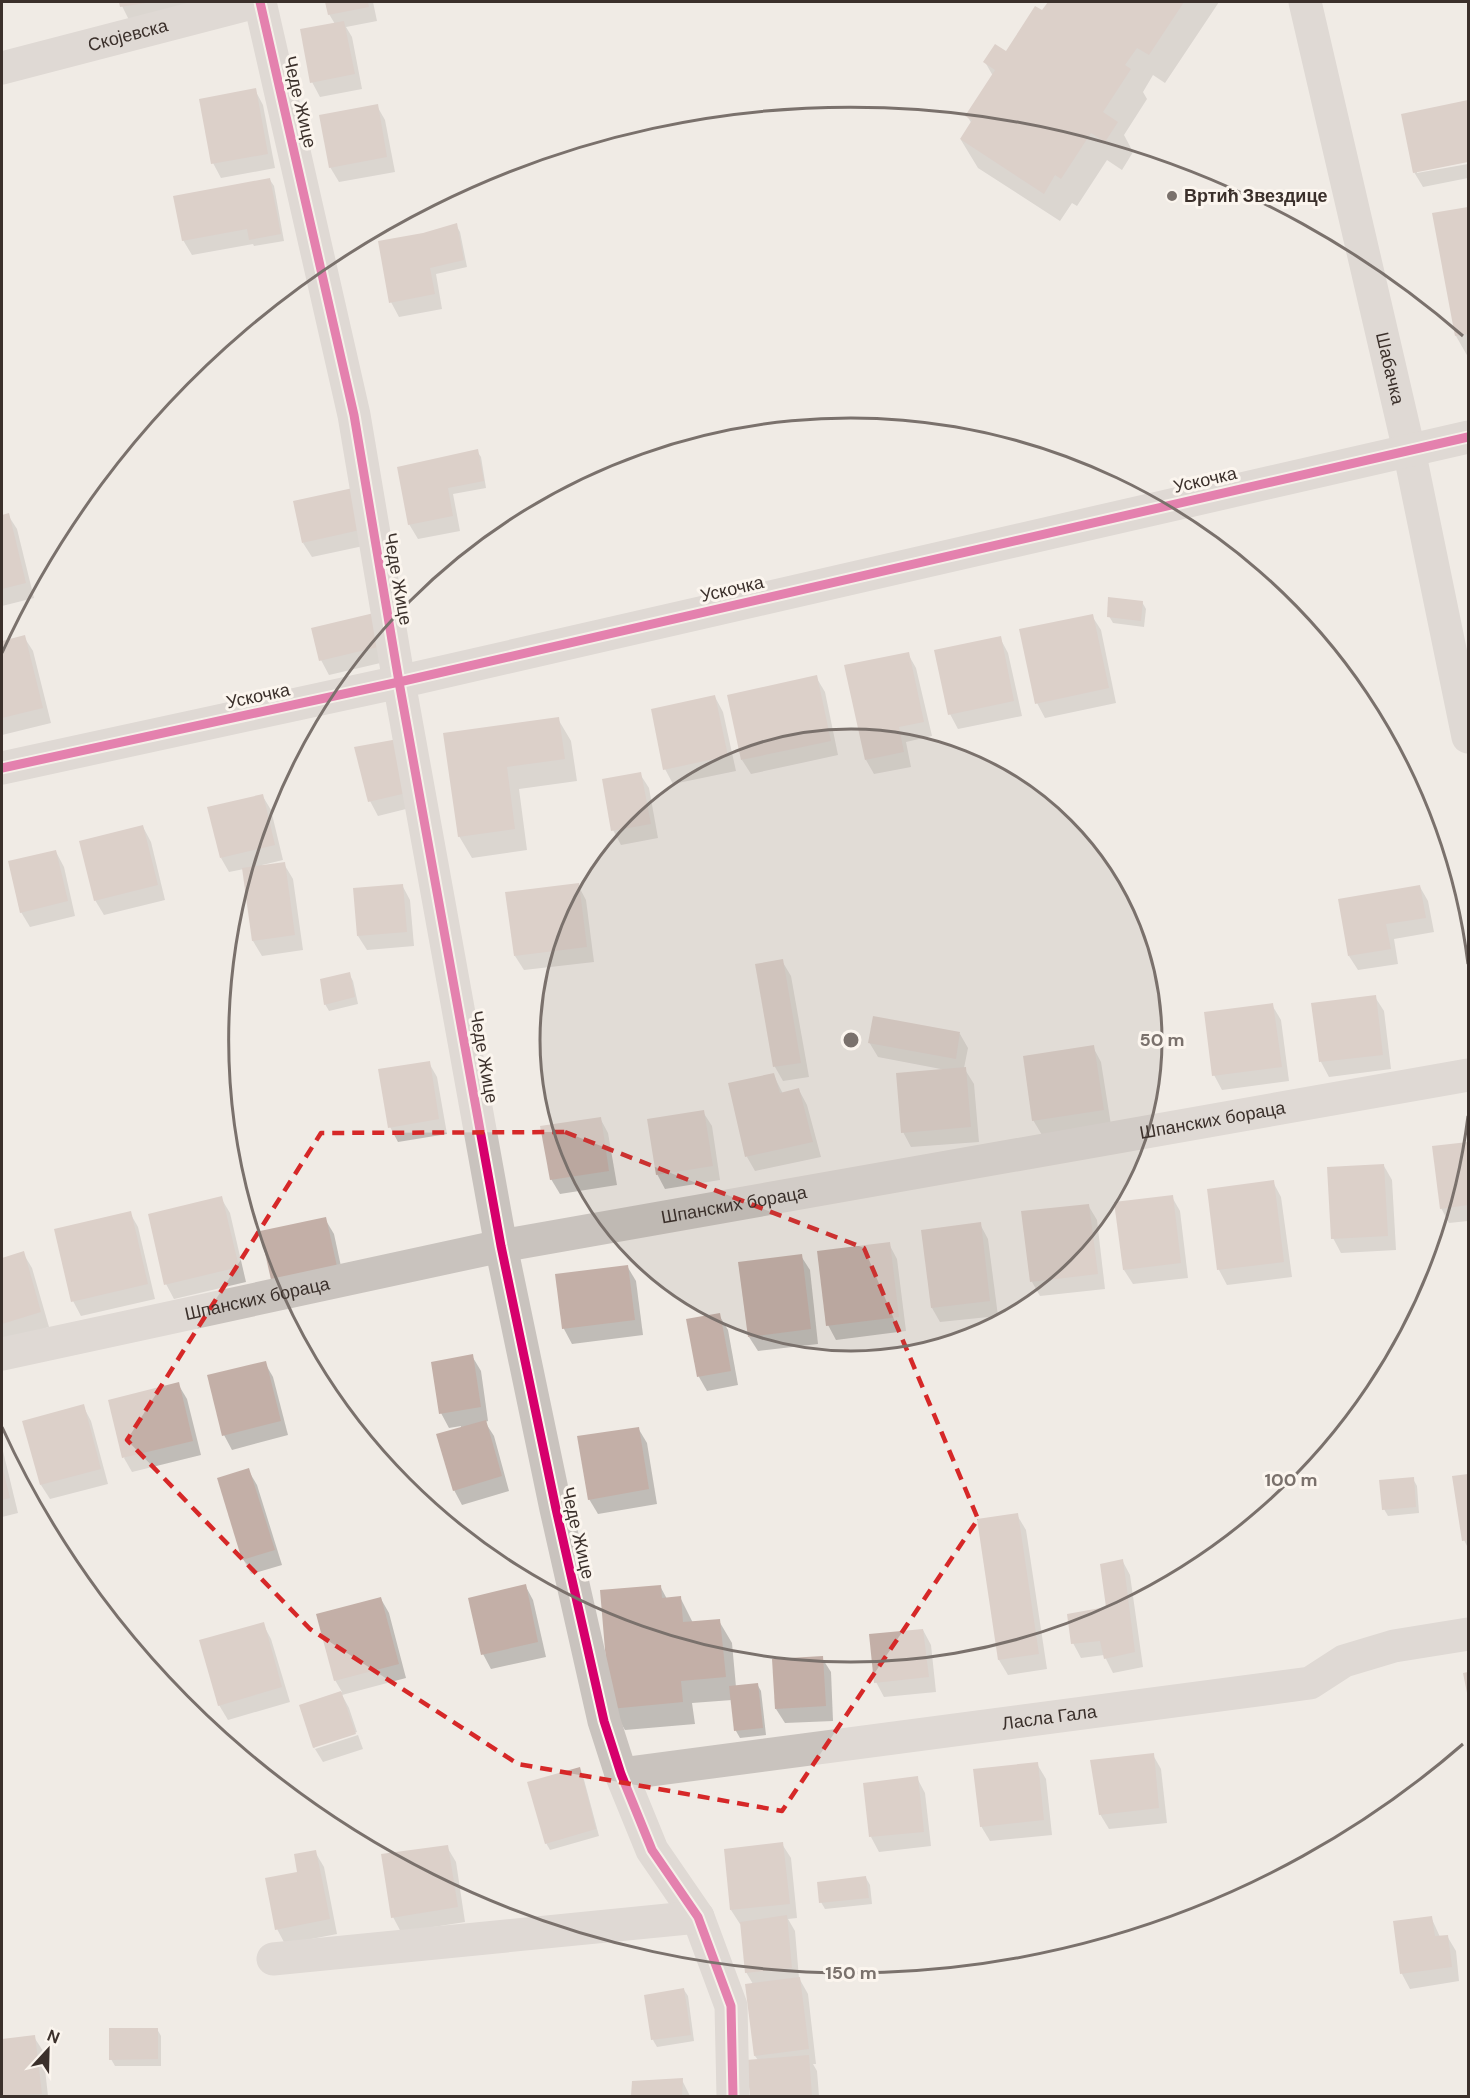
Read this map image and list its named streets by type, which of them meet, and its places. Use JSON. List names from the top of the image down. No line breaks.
{"streets":{"street":["Скојевска","Чеде Жице","Шабачка","Ускочка","Шпанских бораца","Ласла Гала"]},"crossings":[["Скојевска","Чеде Жице"],["Чеде Жице","Ускочка"],["Чеде Жице","Шпанских бораца"],["Чеде Жице","Ласла Гала"],["Шабачка","Ускочка"]],"places":["Вртић Звездице"],"north":"top","rings":["50 m","100 m","150 m"]}
